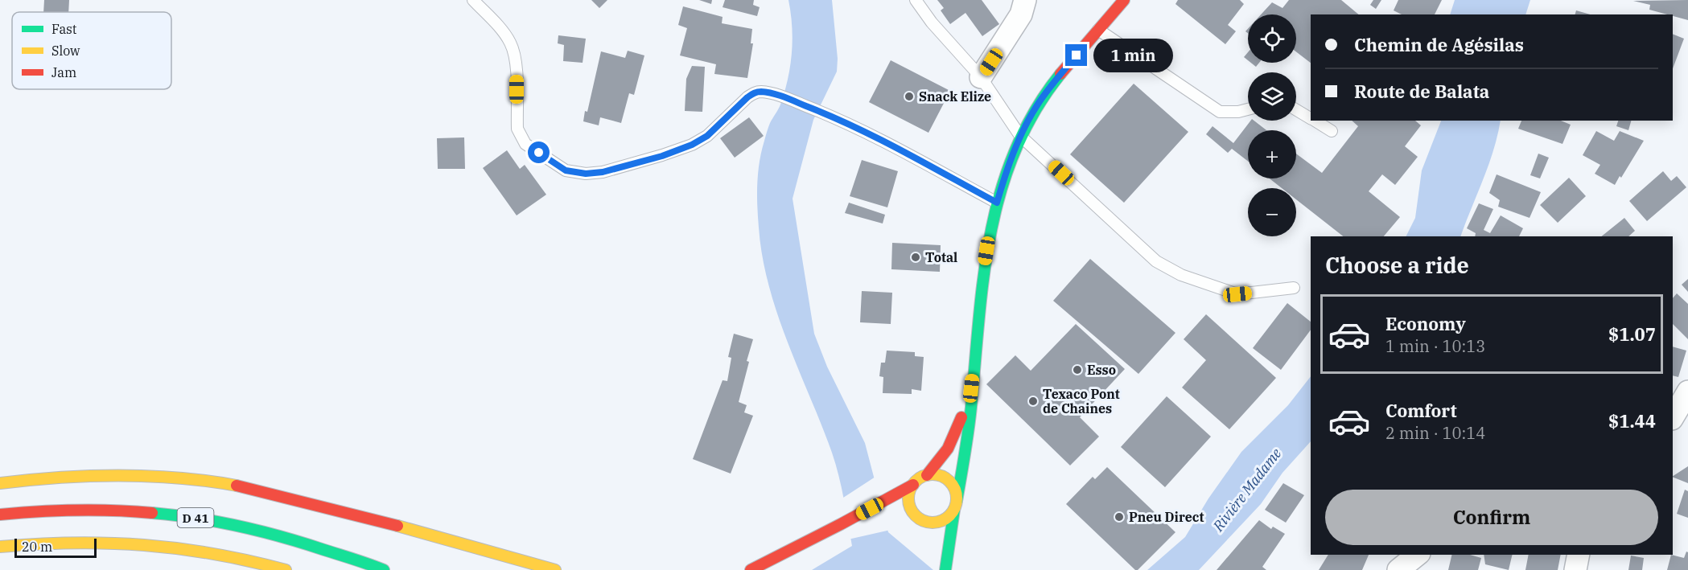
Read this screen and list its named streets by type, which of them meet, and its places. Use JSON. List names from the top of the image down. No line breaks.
{"streets":{"main road":["D 41"]},"water":["Rivière Madame"],"places":["Snack Elize","Total","Esso","Texaco Pont de Chaines","Pneu Direct"],"legend":["Fast","Slow","Jam"],"scale_bar":"20 m","page":{"map_buttons":["+","−"],"banner":["Chemin de Agésilas","Route de Balata"],"bubble":"1 min","heading":"Choose a ride","list":[{"name":"Economy","note":"1 min · 10:13","value":"$1.07"},{"name":"Comfort","note":"2 min · 10:14","value":"$1.44"}],"buttons":"Confirm","scale":"20 m"}}
